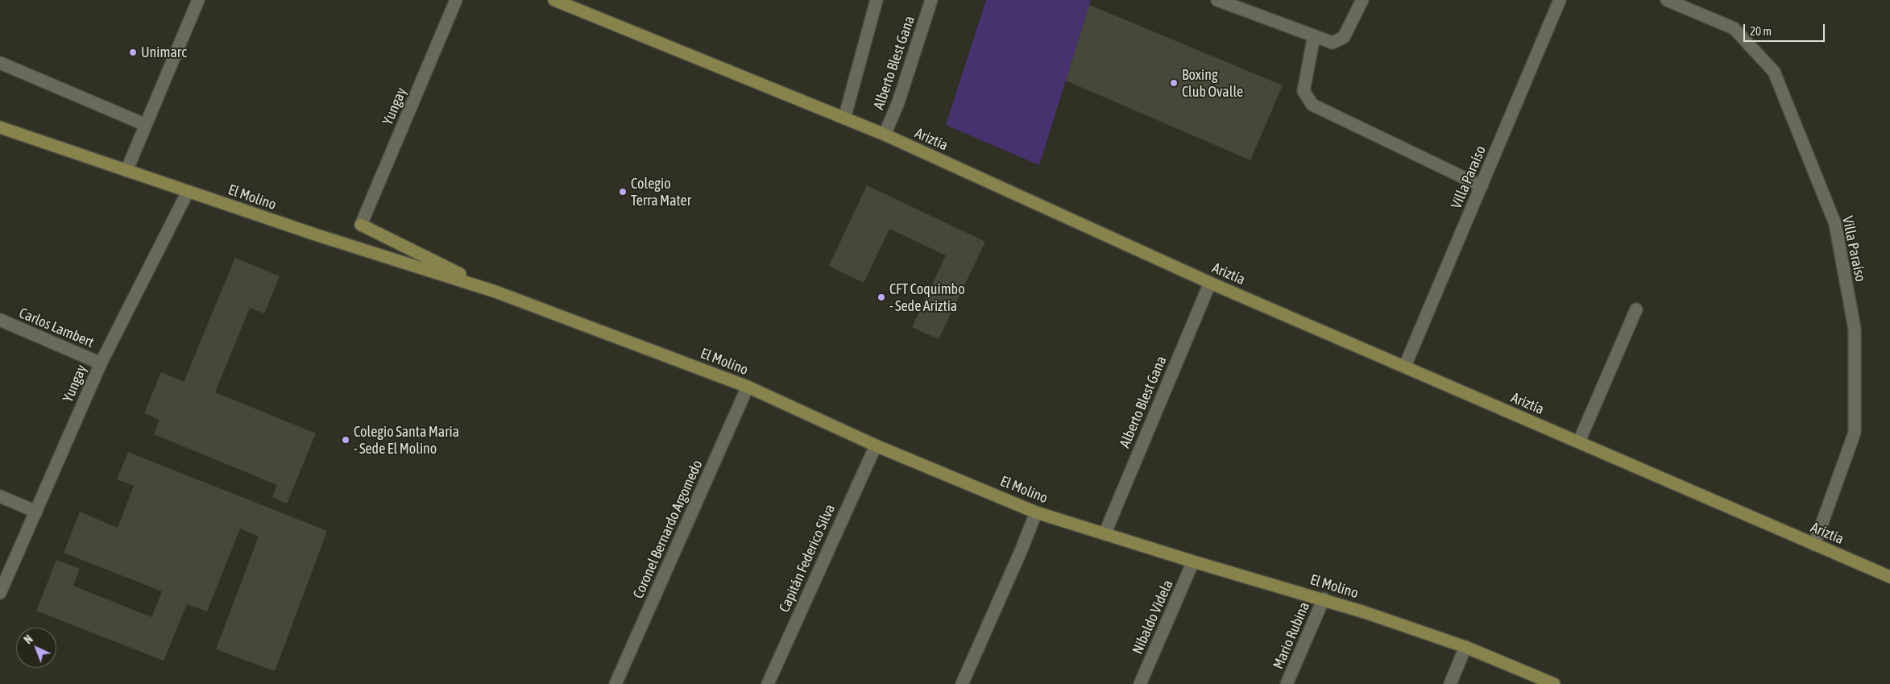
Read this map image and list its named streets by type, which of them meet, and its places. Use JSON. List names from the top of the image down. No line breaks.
{"streets":{"main road":["Ariztía","El Molino"],"street":["Alberto Blest Gana","Yungay","Villa Paraíso","Carlos Lambert","Coronel Bernardo Argomedo","Capitán Federico Silva","Nibaldo Videla","Mario Rubina"]},"crossings":[["Alberto Blest Gana","Ariztía"],["Alberto Blest Gana","El Molino"],["Yungay","El Molino"],["Yungay","Carlos Lambert"],["Ariztía","Villa Paraíso"],["El Molino","Coronel Bernardo Argomedo"],["El Molino","Capitán Federico Silva"],["El Molino","Nibaldo Videla"],["El Molino","Mario Rubina"]],"places":["Unimarc","Boxing Club Ovalle","Colegio Terra Mater","CFT Coquimbo - Sede Ariztía","Colegio Santa Maria - Sede El Molino"],"scale_bar":"20 m","north":"top left"}
